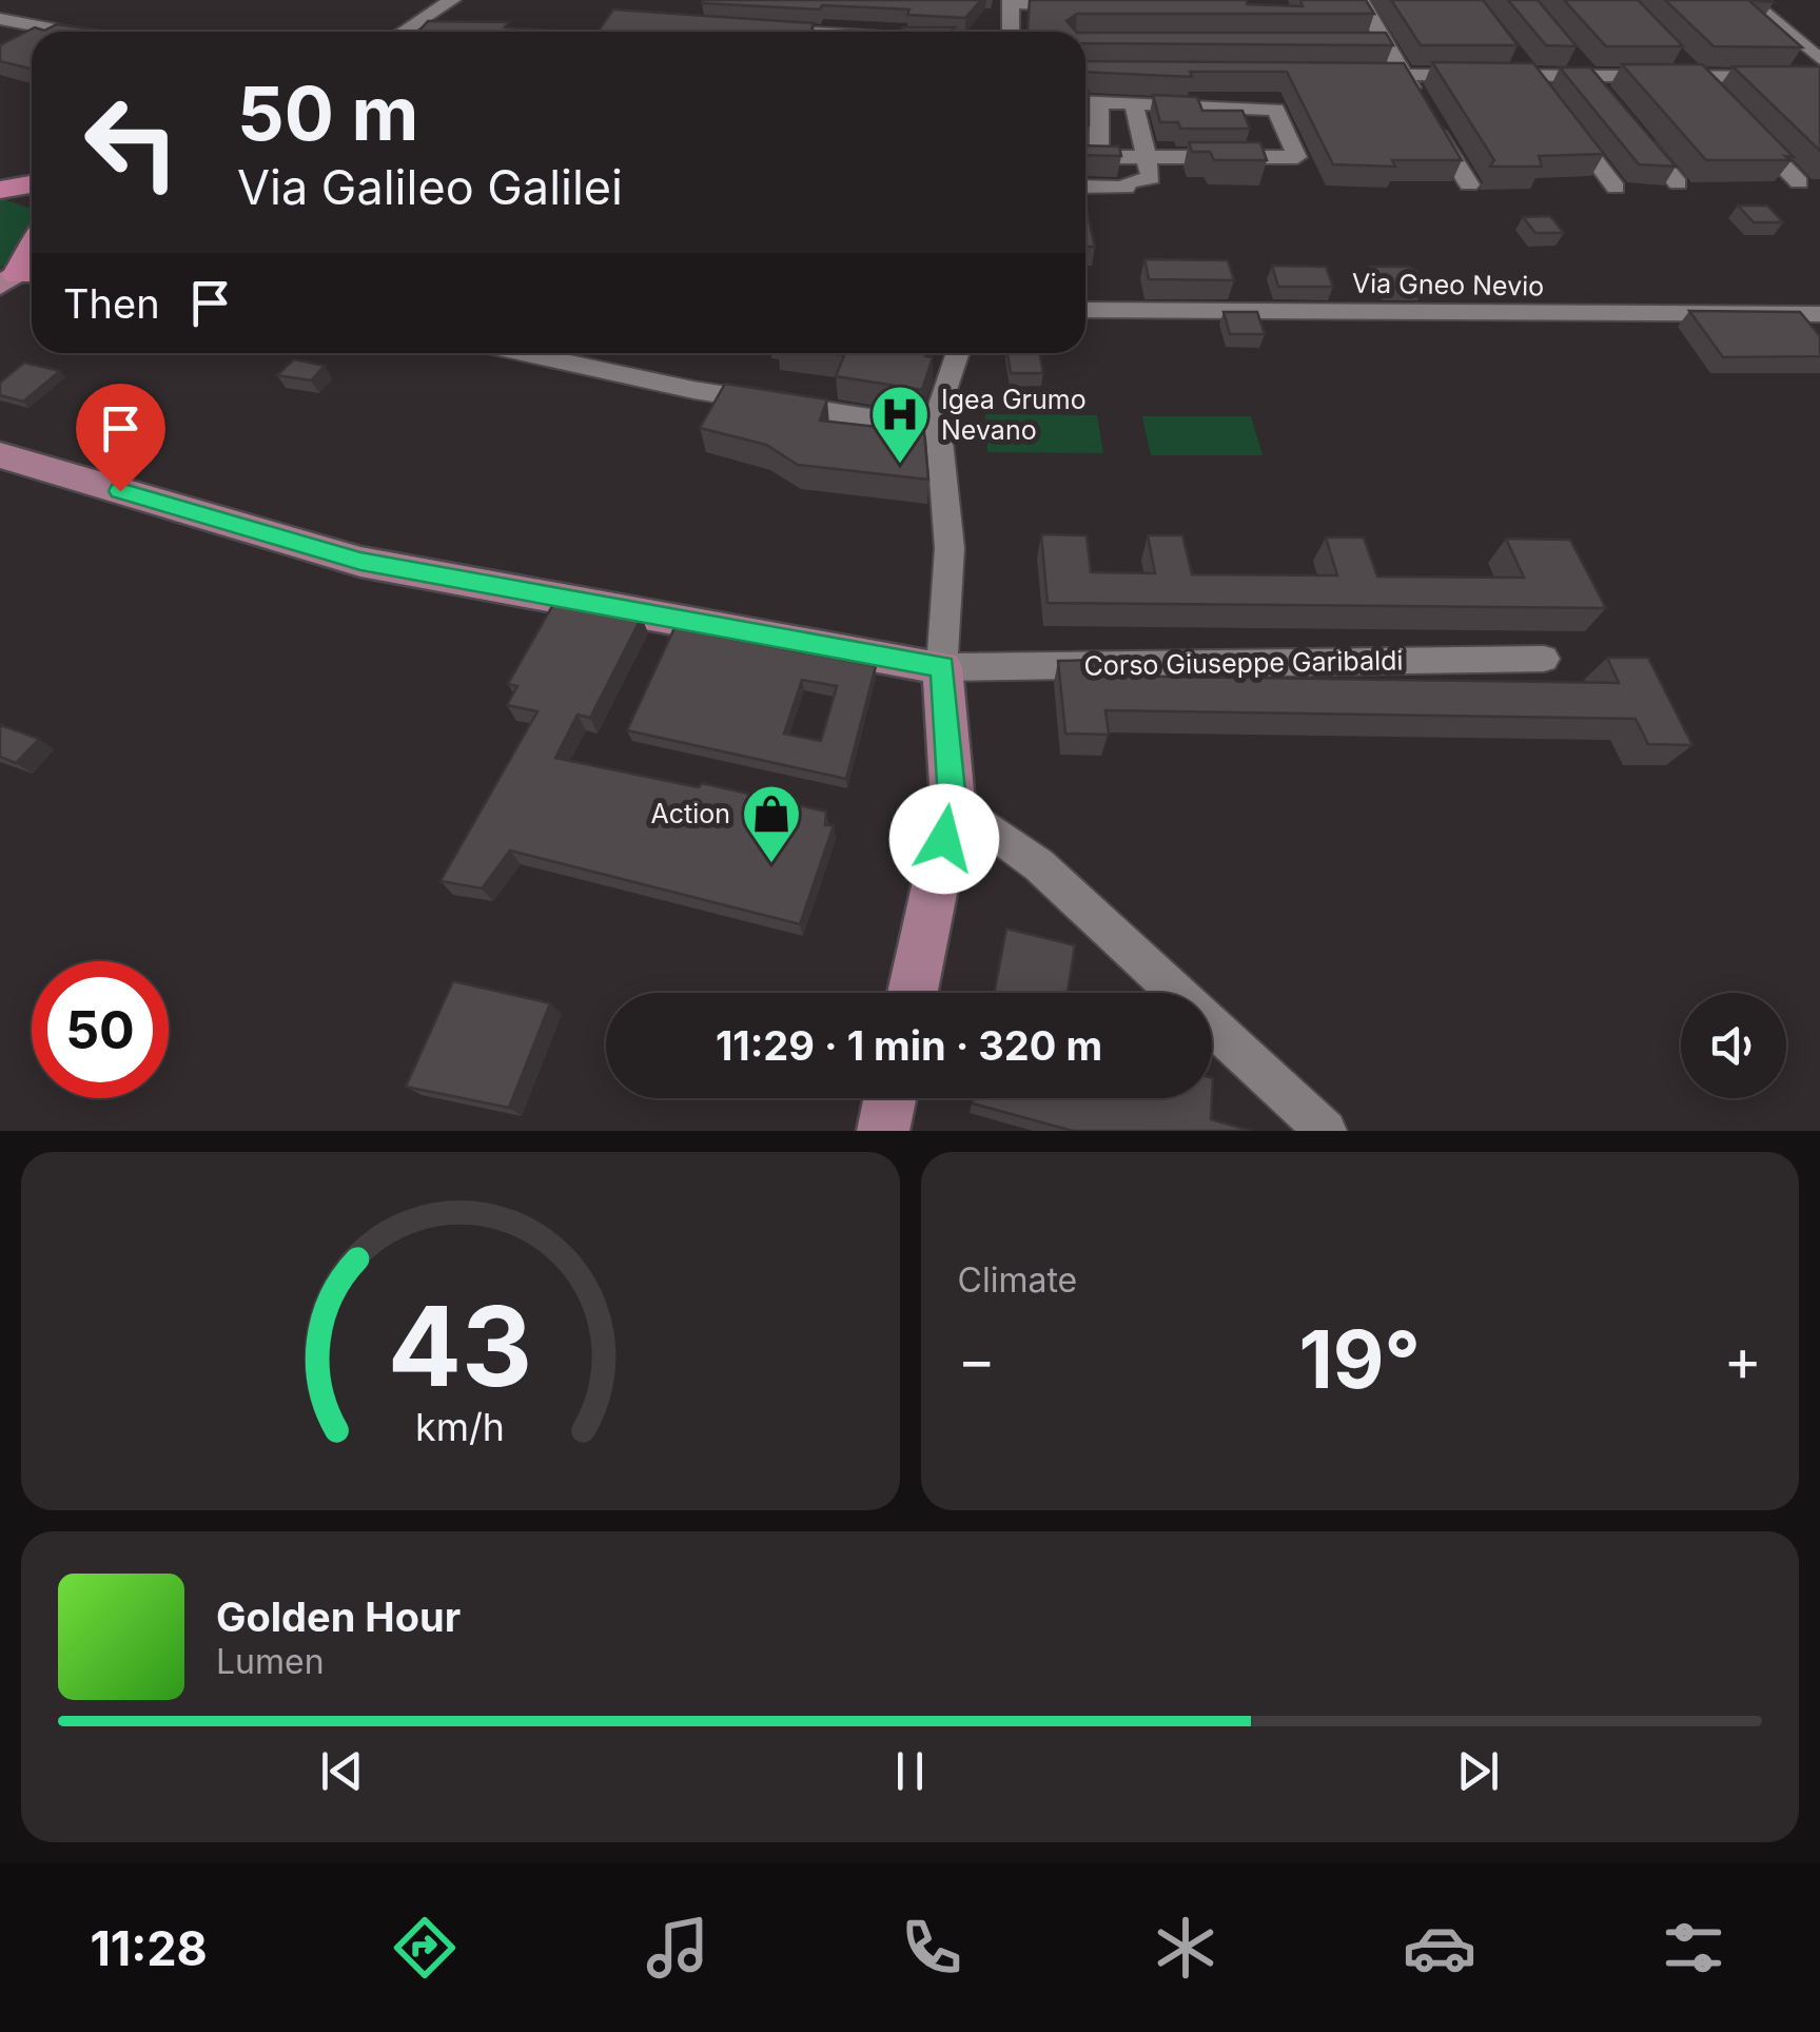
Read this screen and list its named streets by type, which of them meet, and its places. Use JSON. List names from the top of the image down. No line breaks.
{"streets":{"street":["Via Gneo Nevio","Corso Giuseppe Garibaldi"]},"places":{"hospital":["Igea Grumo Nevano"],"shop":["Action"]},"page":{"turn":["50 m","Via Galileo Galilei"],"then":"Then","limit":"50","trip":"11:29 · 1 min · 320 m","tile":"Climate","heat":["−","19°","+"],"song":["Golden Hour","Lumen"],"tabs":"11:28","gauge":["43","km/h"]}}
